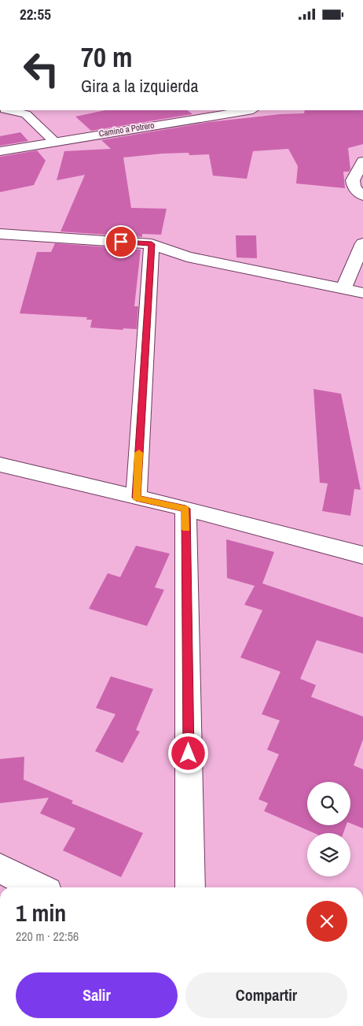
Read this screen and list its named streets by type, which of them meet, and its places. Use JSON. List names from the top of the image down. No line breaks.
{"streets":{"street":["Camino a Potrero"]},"page":{"status":"22:55","turn":["70 m","Gira a la izquierda"],"heading":["1 min","220 m · 22:56"],"buttons":["Salir","Compartir"]}}
